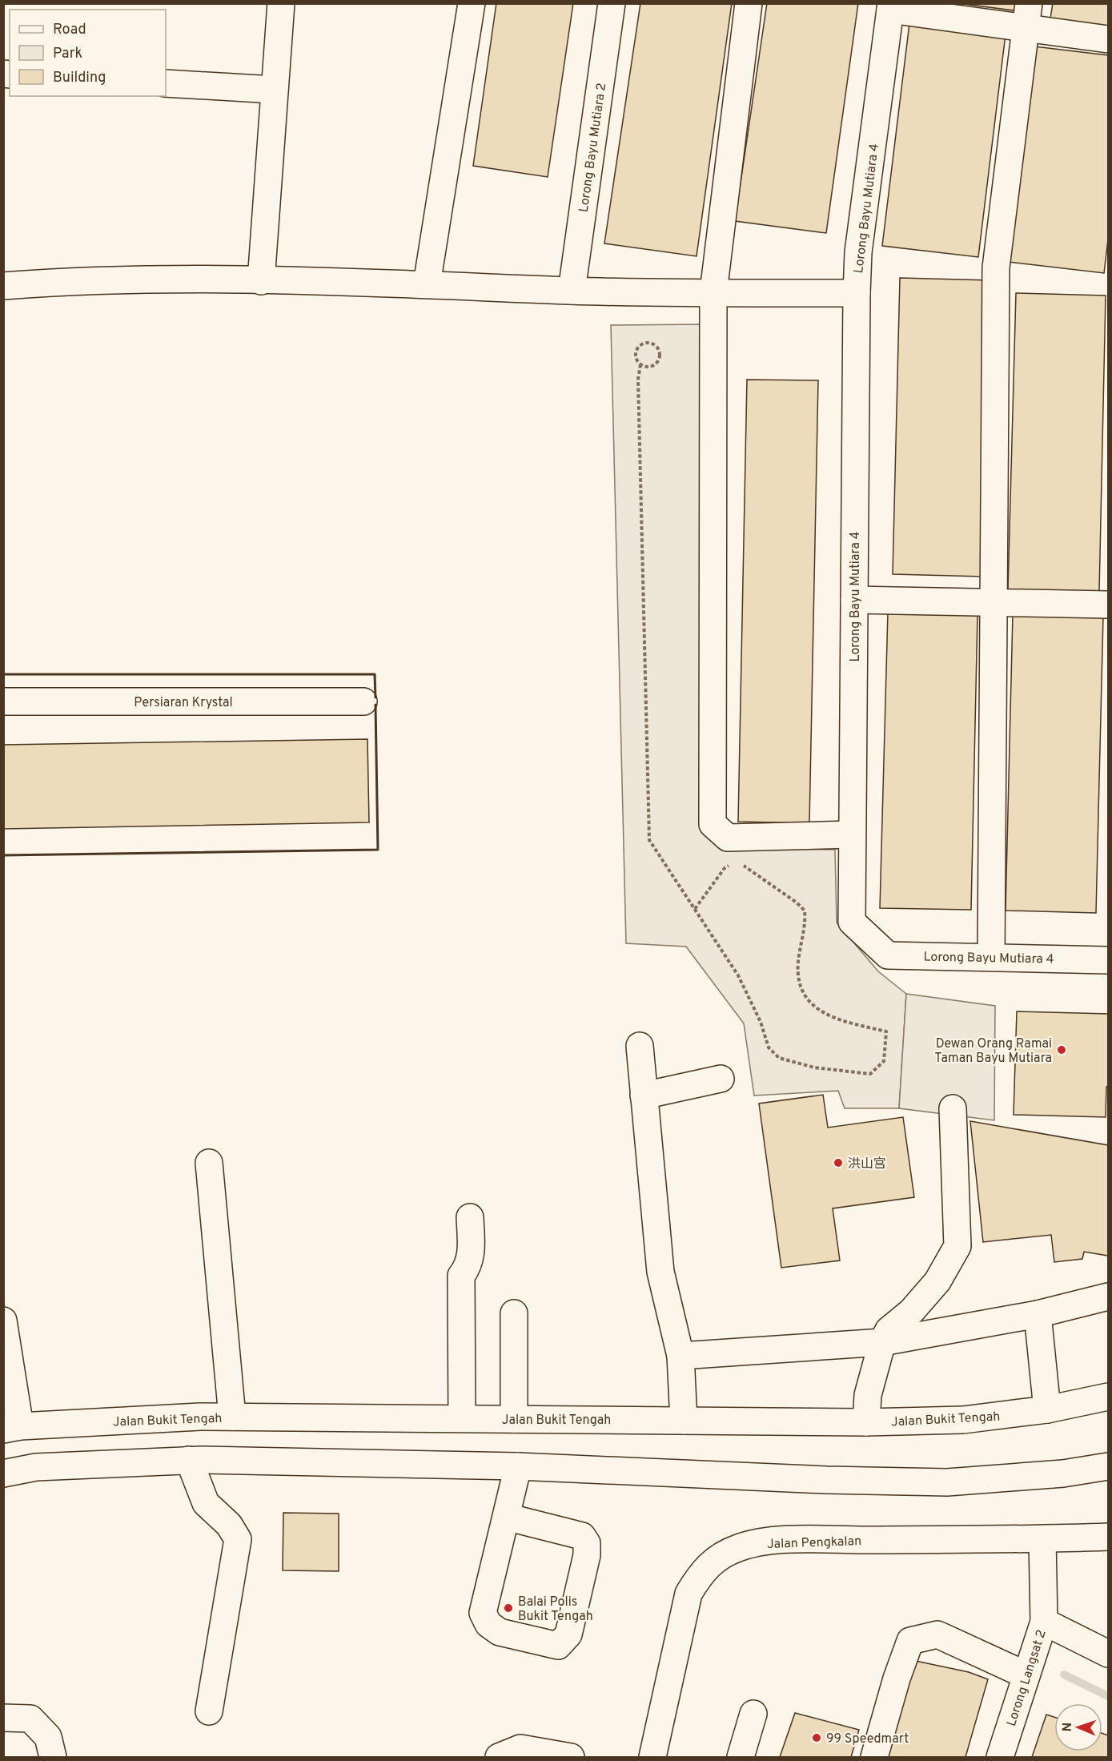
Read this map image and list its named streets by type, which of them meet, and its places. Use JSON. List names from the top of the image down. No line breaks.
{"streets":{"main road":["Lorong Bayu Mutiara 2","Lorong Bayu Mutiara 4","Persiaran Krystal","Jalan Bukit Tengah","Jalan Pengkalan","Lorong Langsat 2"]},"crossings":[["Jalan Pengkalan","Lorong Langsat 2"]],"places":["Dewan Orang Ramai Taman Bayu Mutiara","洪山宫","Balai Polis Bukit Tengah","99 Speedmart"],"legend":["Road","Park","Building"],"north":"left"}
